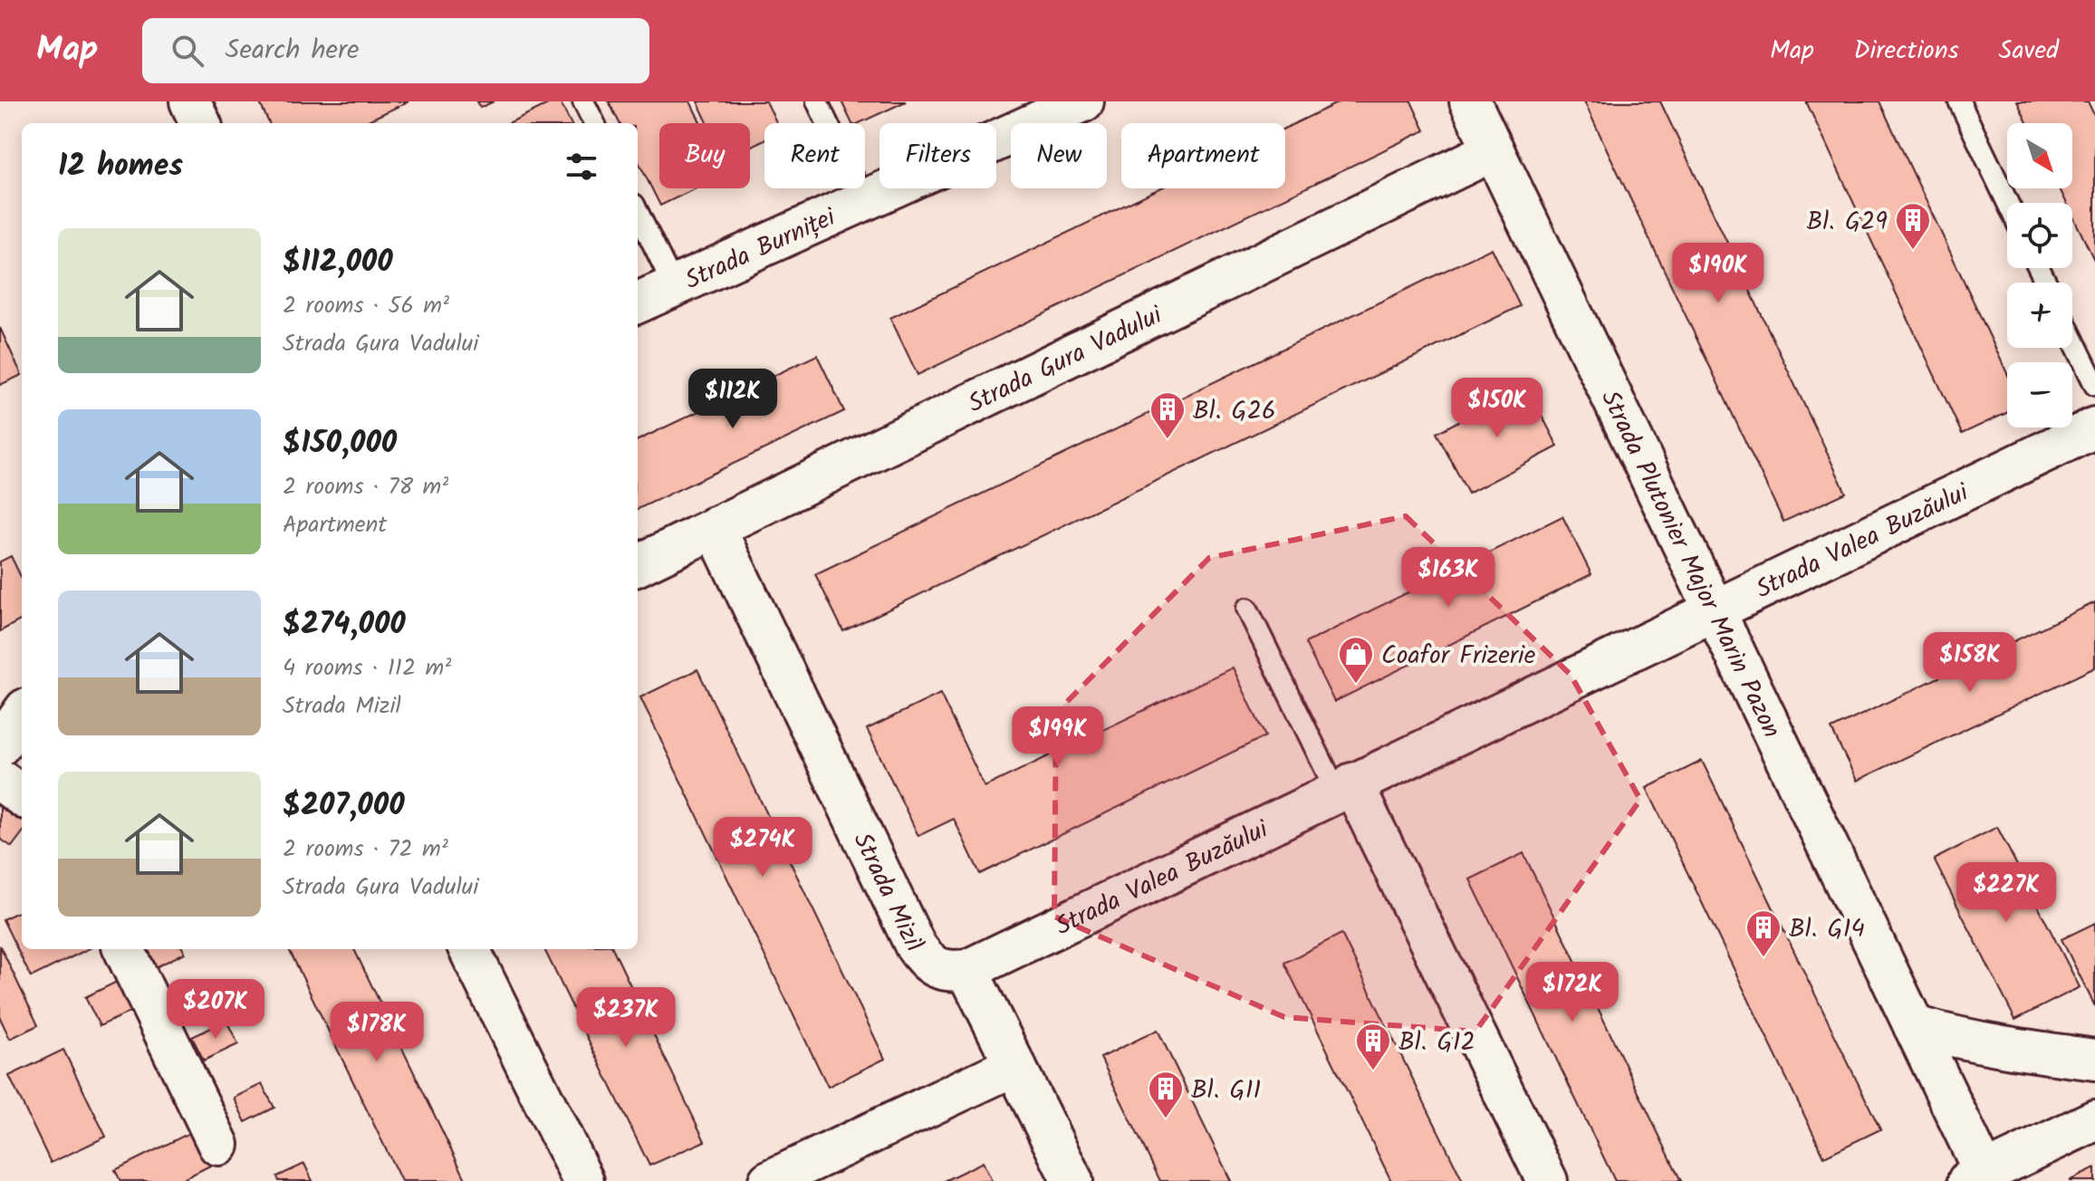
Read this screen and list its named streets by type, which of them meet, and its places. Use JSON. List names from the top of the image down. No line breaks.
{"streets":{"street":["Strada Burniței","Strada Gura Vadului","Strada Valea Buzăului","Strada Plutonier Major Marin Pazon","Strada Mizil"]},"crossings":[["Strada Gura Vadului","Strada Plutonier Major Marin Pazon"],["Strada Gura Vadului","Strada Mizil"],["Strada Valea Buzăului","Strada Plutonier Major Marin Pazon"],["Strada Valea Buzăului","Strada Mizil"]],"places":{"building":["Bl. G29","Bl. G26","Bl. G14","Bl. G12","Bl. G11"],"shop":["Coafor Frizerie"]},"north":"bottom right","page":{"header":"Map","search":"Search here","nav":["Map","Directions","Saved"],"map_buttons":["+","−"],"chip":["Buy","Rent","Filters","New","Apartment"],"heading":"12 homes","list":[{"name":"$112,000","note":"2 rooms · 56 m² · Strada Gura Vadului"},{"name":"$150,000","note":"2 rooms · 78 m² · Apartment"},{"name":"$274,000","note":"4 rooms · 112 m² · Strada Mizil"},{"name":"$207,000","note":"2 rooms · 72 m² · Strada Gura Vadului"}],"price":["$190K","$112K","$150K","$163K","$158K","$199K","$274K","$227K","$172K","$207K","$237K","$178K"]}}
